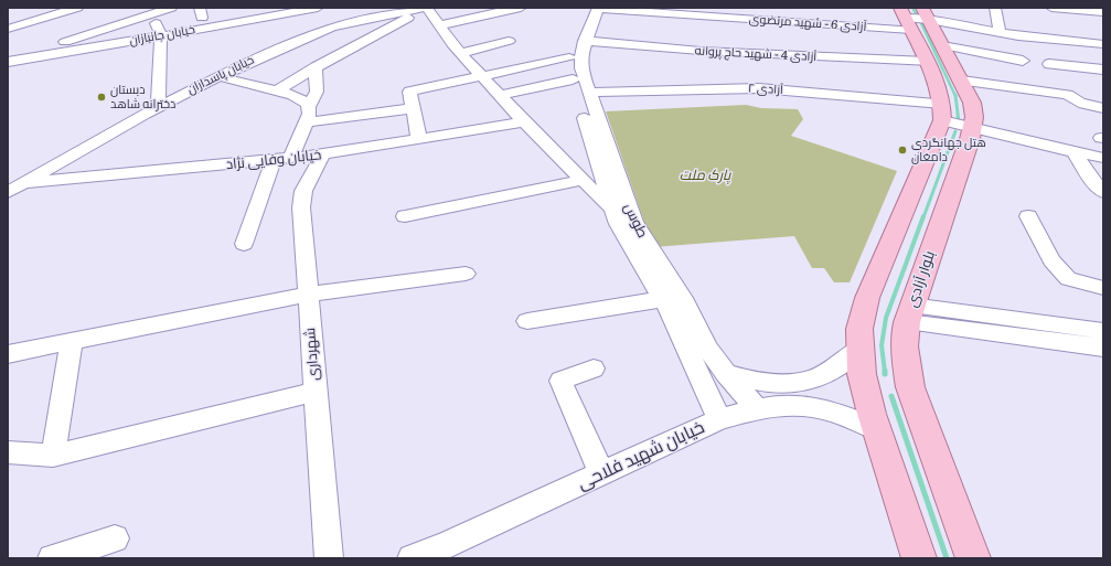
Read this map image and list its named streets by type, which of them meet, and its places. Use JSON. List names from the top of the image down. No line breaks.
{"streets":{"main road":["بلوار آزادی"],"street":["آزادی 6 - شهید مرتضوی","خیابان جانبازان","آزادی 4 - شهید حاج پروانه","خیابان پاسداران","آزادی ۲","خیابان وفایی نژاد","طوس","شهرداری","خیابان شهید فلاحی"]},"crossings":[["آزادی 6 - شهید مرتضوی","آزادی 4 - شهید حاج پروانه"],["آزادی 6 - شهید مرتضوی","طوس"],["آزادی 6 - شهید مرتضوی","بلوار آزادی"],["آزادی 4 - شهید حاج پروانه","طوس"],["آزادی 4 - شهید حاج پروانه","بلوار آزادی"],["خیابان پاسداران","خیابان وفایی نژاد"],["آزادی ۲","طوس"],["آزادی ۲","بلوار آزادی"],["خیابان وفایی نژاد","شهرداری"],["طوس","خیابان شهید فلاحی"]],"parks":["پارک ملت"],"places":["دبستان دخترانه شاهد","هتل جهانگردى دامغان"]}
